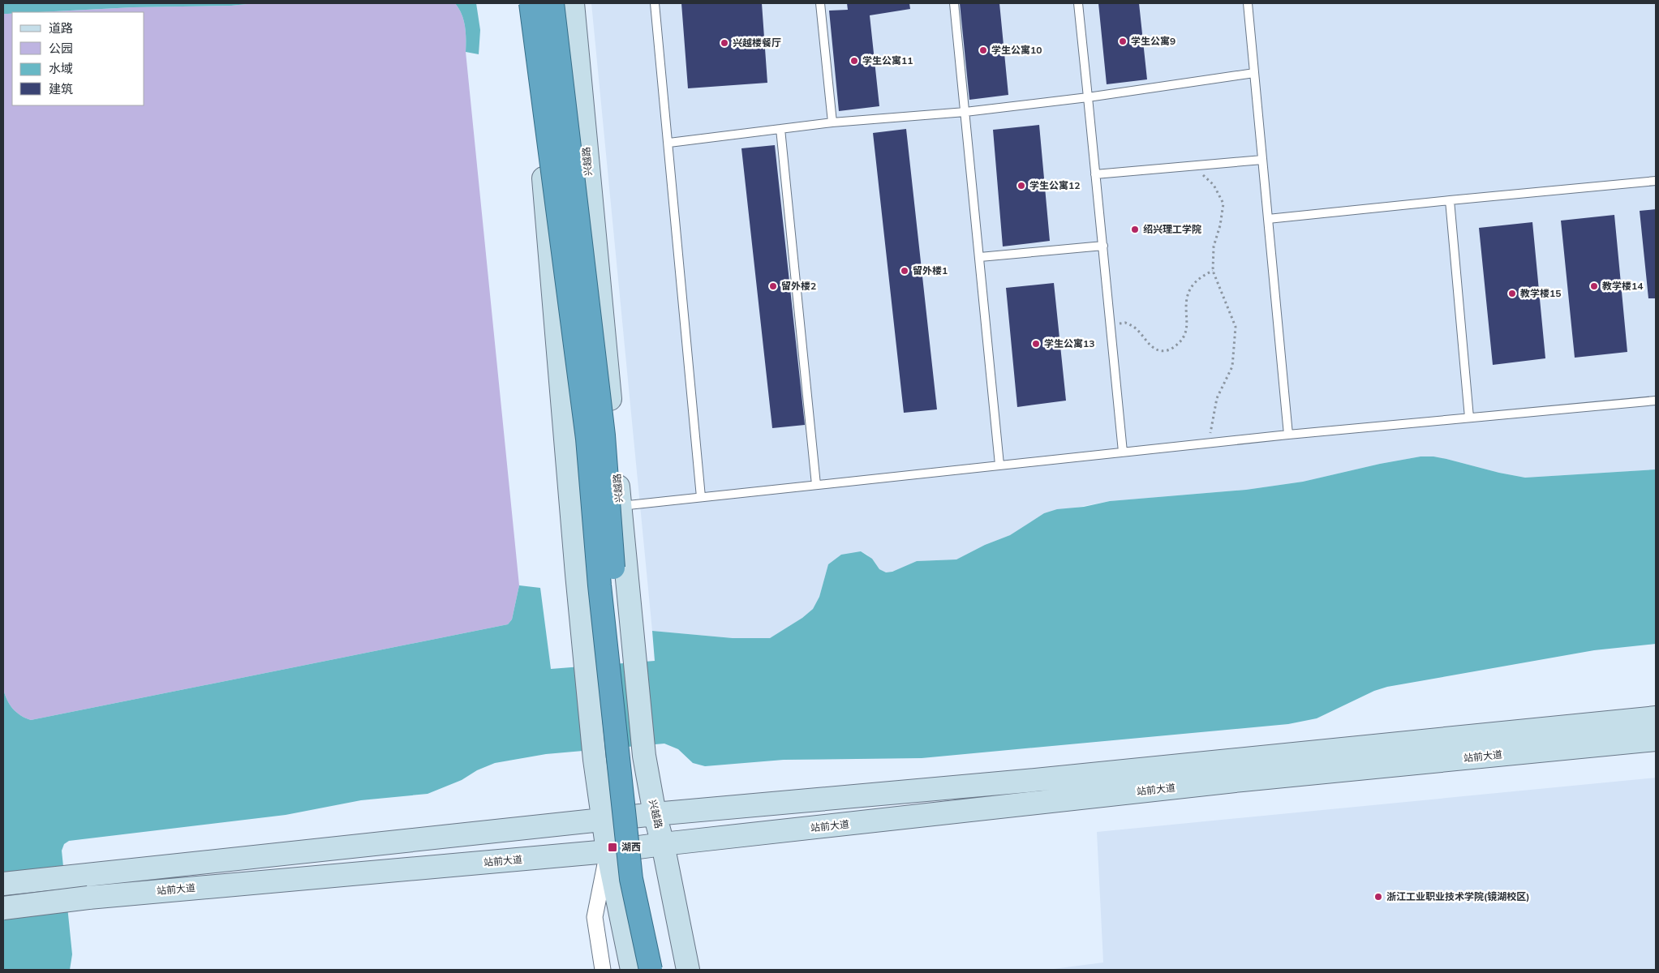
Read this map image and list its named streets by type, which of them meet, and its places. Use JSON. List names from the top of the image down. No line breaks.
{"streets":{"main road":["兴越路","站前大道"]},"crossings":[["兴越路","站前大道"]],"places":{"other":["学生公寓9","兴越楼餐厅","学生公寓10","学生公寓11","学生公寓12","绍兴理工学院","留外楼1","留外楼2","教学楼14","教学楼15","学生公寓13","浙江工业职业技术学院(镜湖校区)"],"transit":["湖西"]},"legend":["道路","公园","水域","建筑"]}
